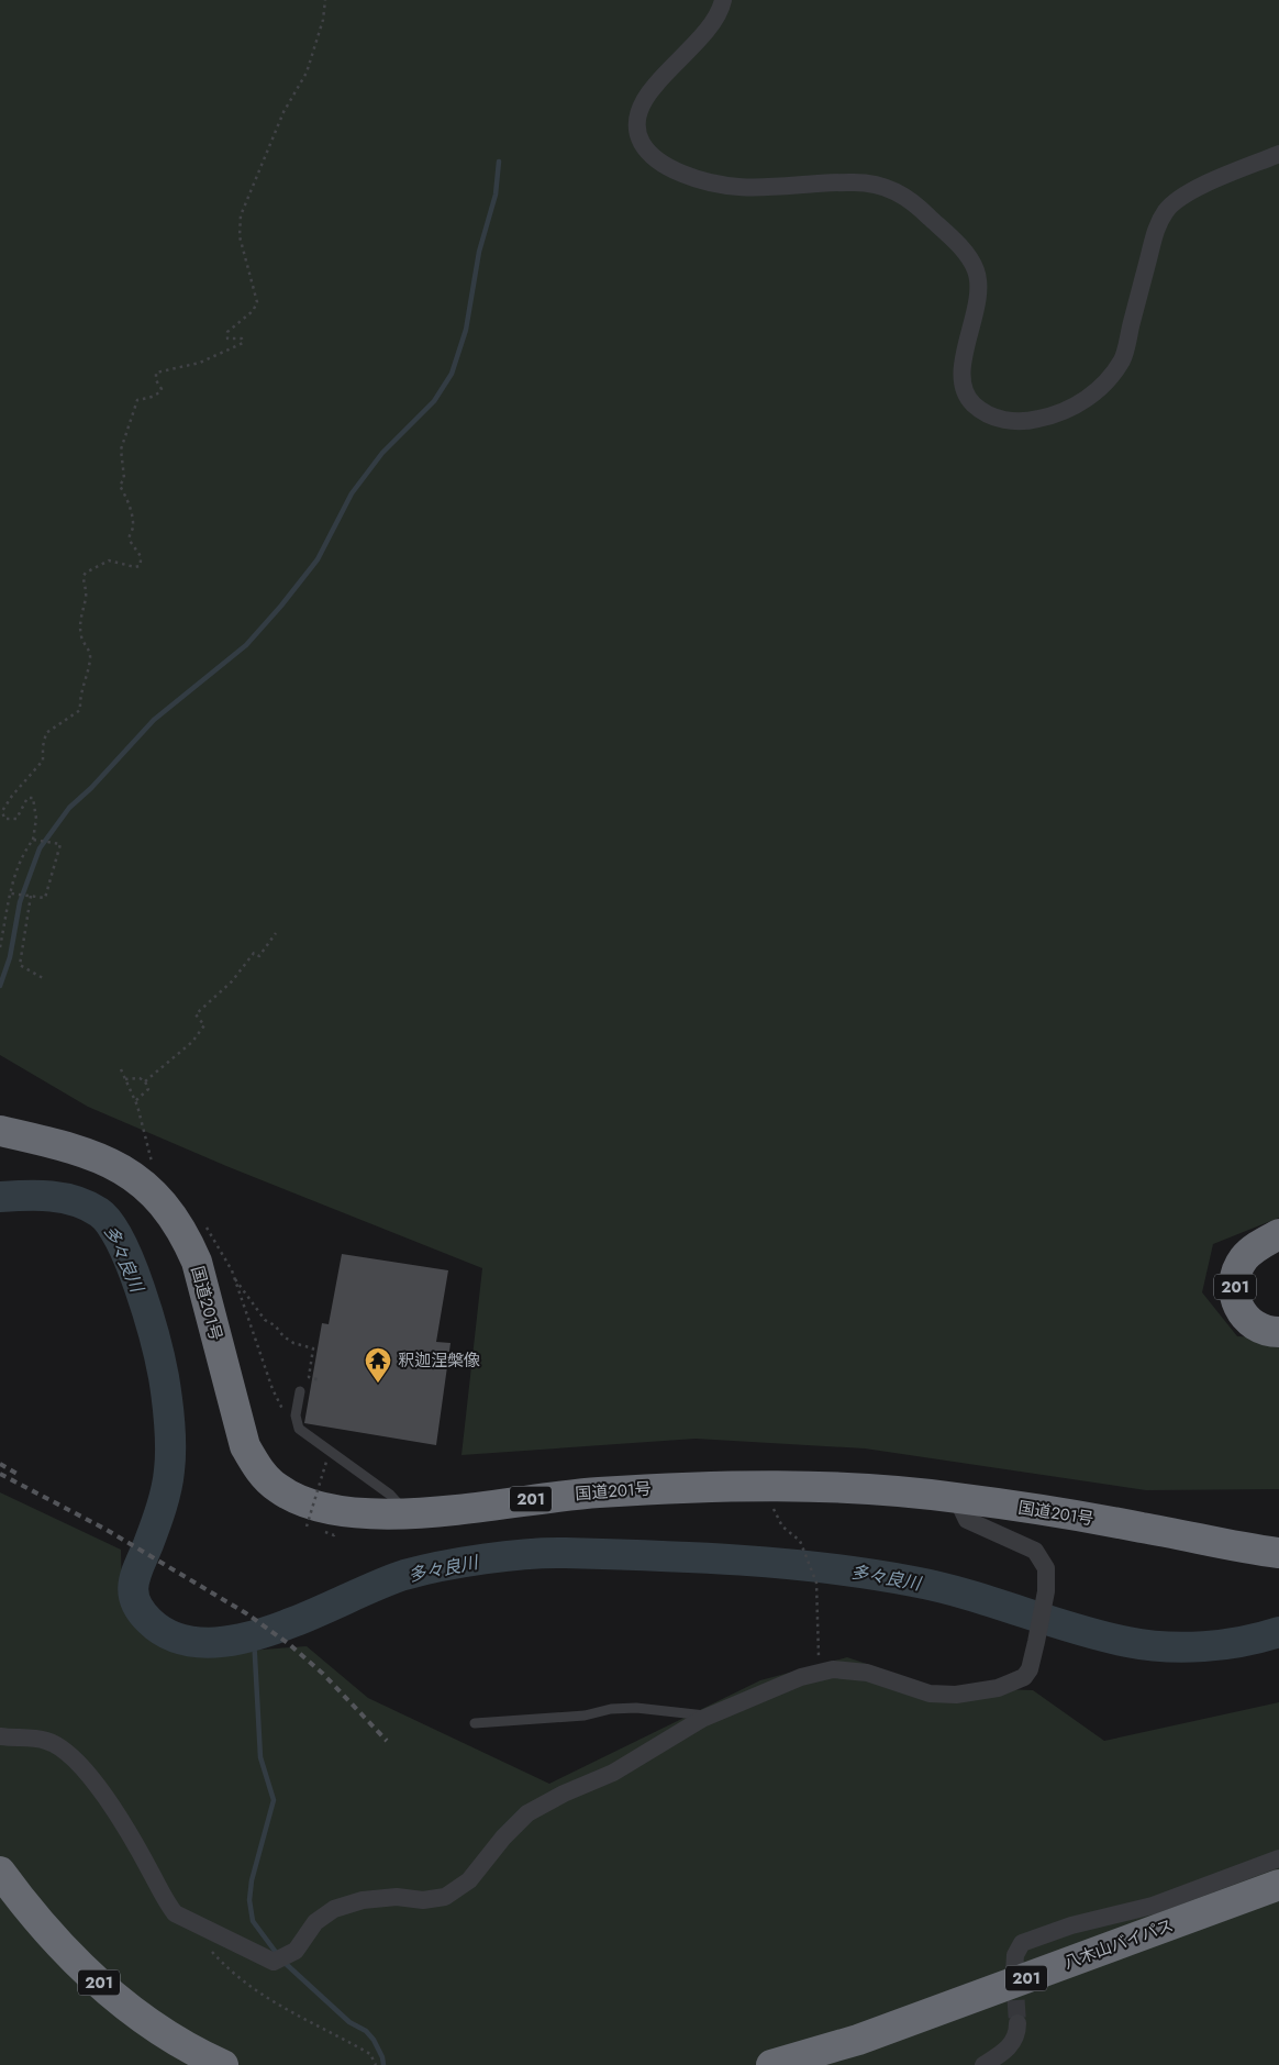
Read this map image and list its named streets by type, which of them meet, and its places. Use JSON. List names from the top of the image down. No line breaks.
{"streets":{"highway":["201","国道201号","八木山バイパス"]},"water":["多々良川"],"places":{"temple":["釈迦涅槃像"]}}
